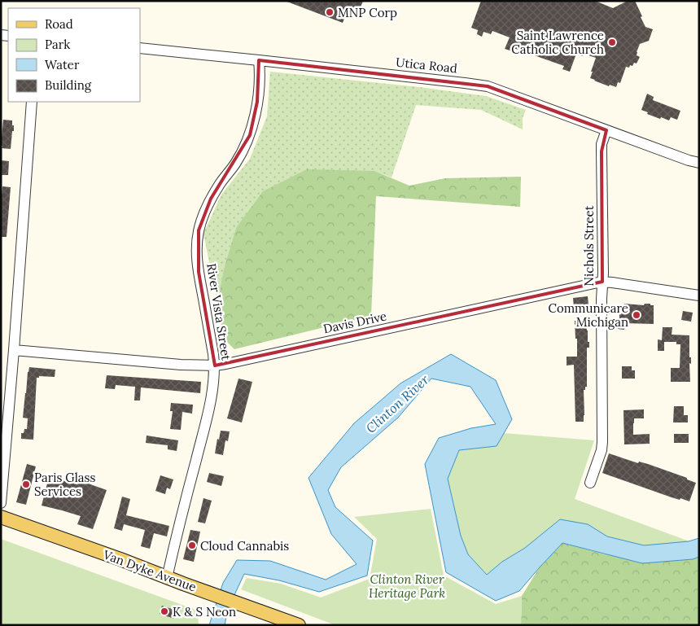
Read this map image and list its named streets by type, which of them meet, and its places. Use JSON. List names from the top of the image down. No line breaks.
{"streets":{"main road":["Van Dyke Avenue"],"street":["Utica Road","Nichols Street","River Vista Street","Davis Drive"]},"crossings":[["Utica Road","Nichols Street"],["Utica Road","River Vista Street"],["Nichols Street","Davis Drive"],["River Vista Street","Davis Drive"],["River Vista Street","Van Dyke Avenue"]],"water":["Clinton River"],"parks":["Clinton River Heritage Park"],"places":["MNP Corp","Saint Lawrence Catholic Church","Communicare Michigan","Paris Glass Services","Cloud Cannabis","K & S Neon"],"legend":["Road","Park","Water","Building"]}
